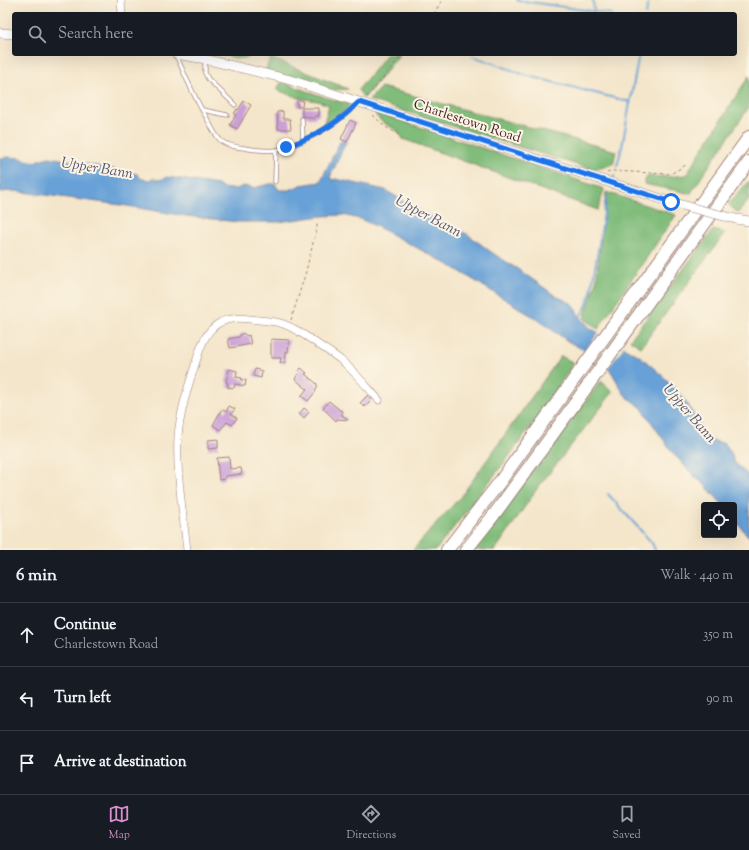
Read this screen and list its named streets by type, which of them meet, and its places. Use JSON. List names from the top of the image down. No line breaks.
{"streets":{"main road":["Charlestown Road"]},"water":["Upper Bann"],"page":{"search":"Search here","heading":["6 min","Walk · 440 m"],"list":[["Continue","Charlestown Road","350 m"],["Turn left","90 m"],"Arrive at destination"],"nav":["Map","Directions","Saved"]}}
